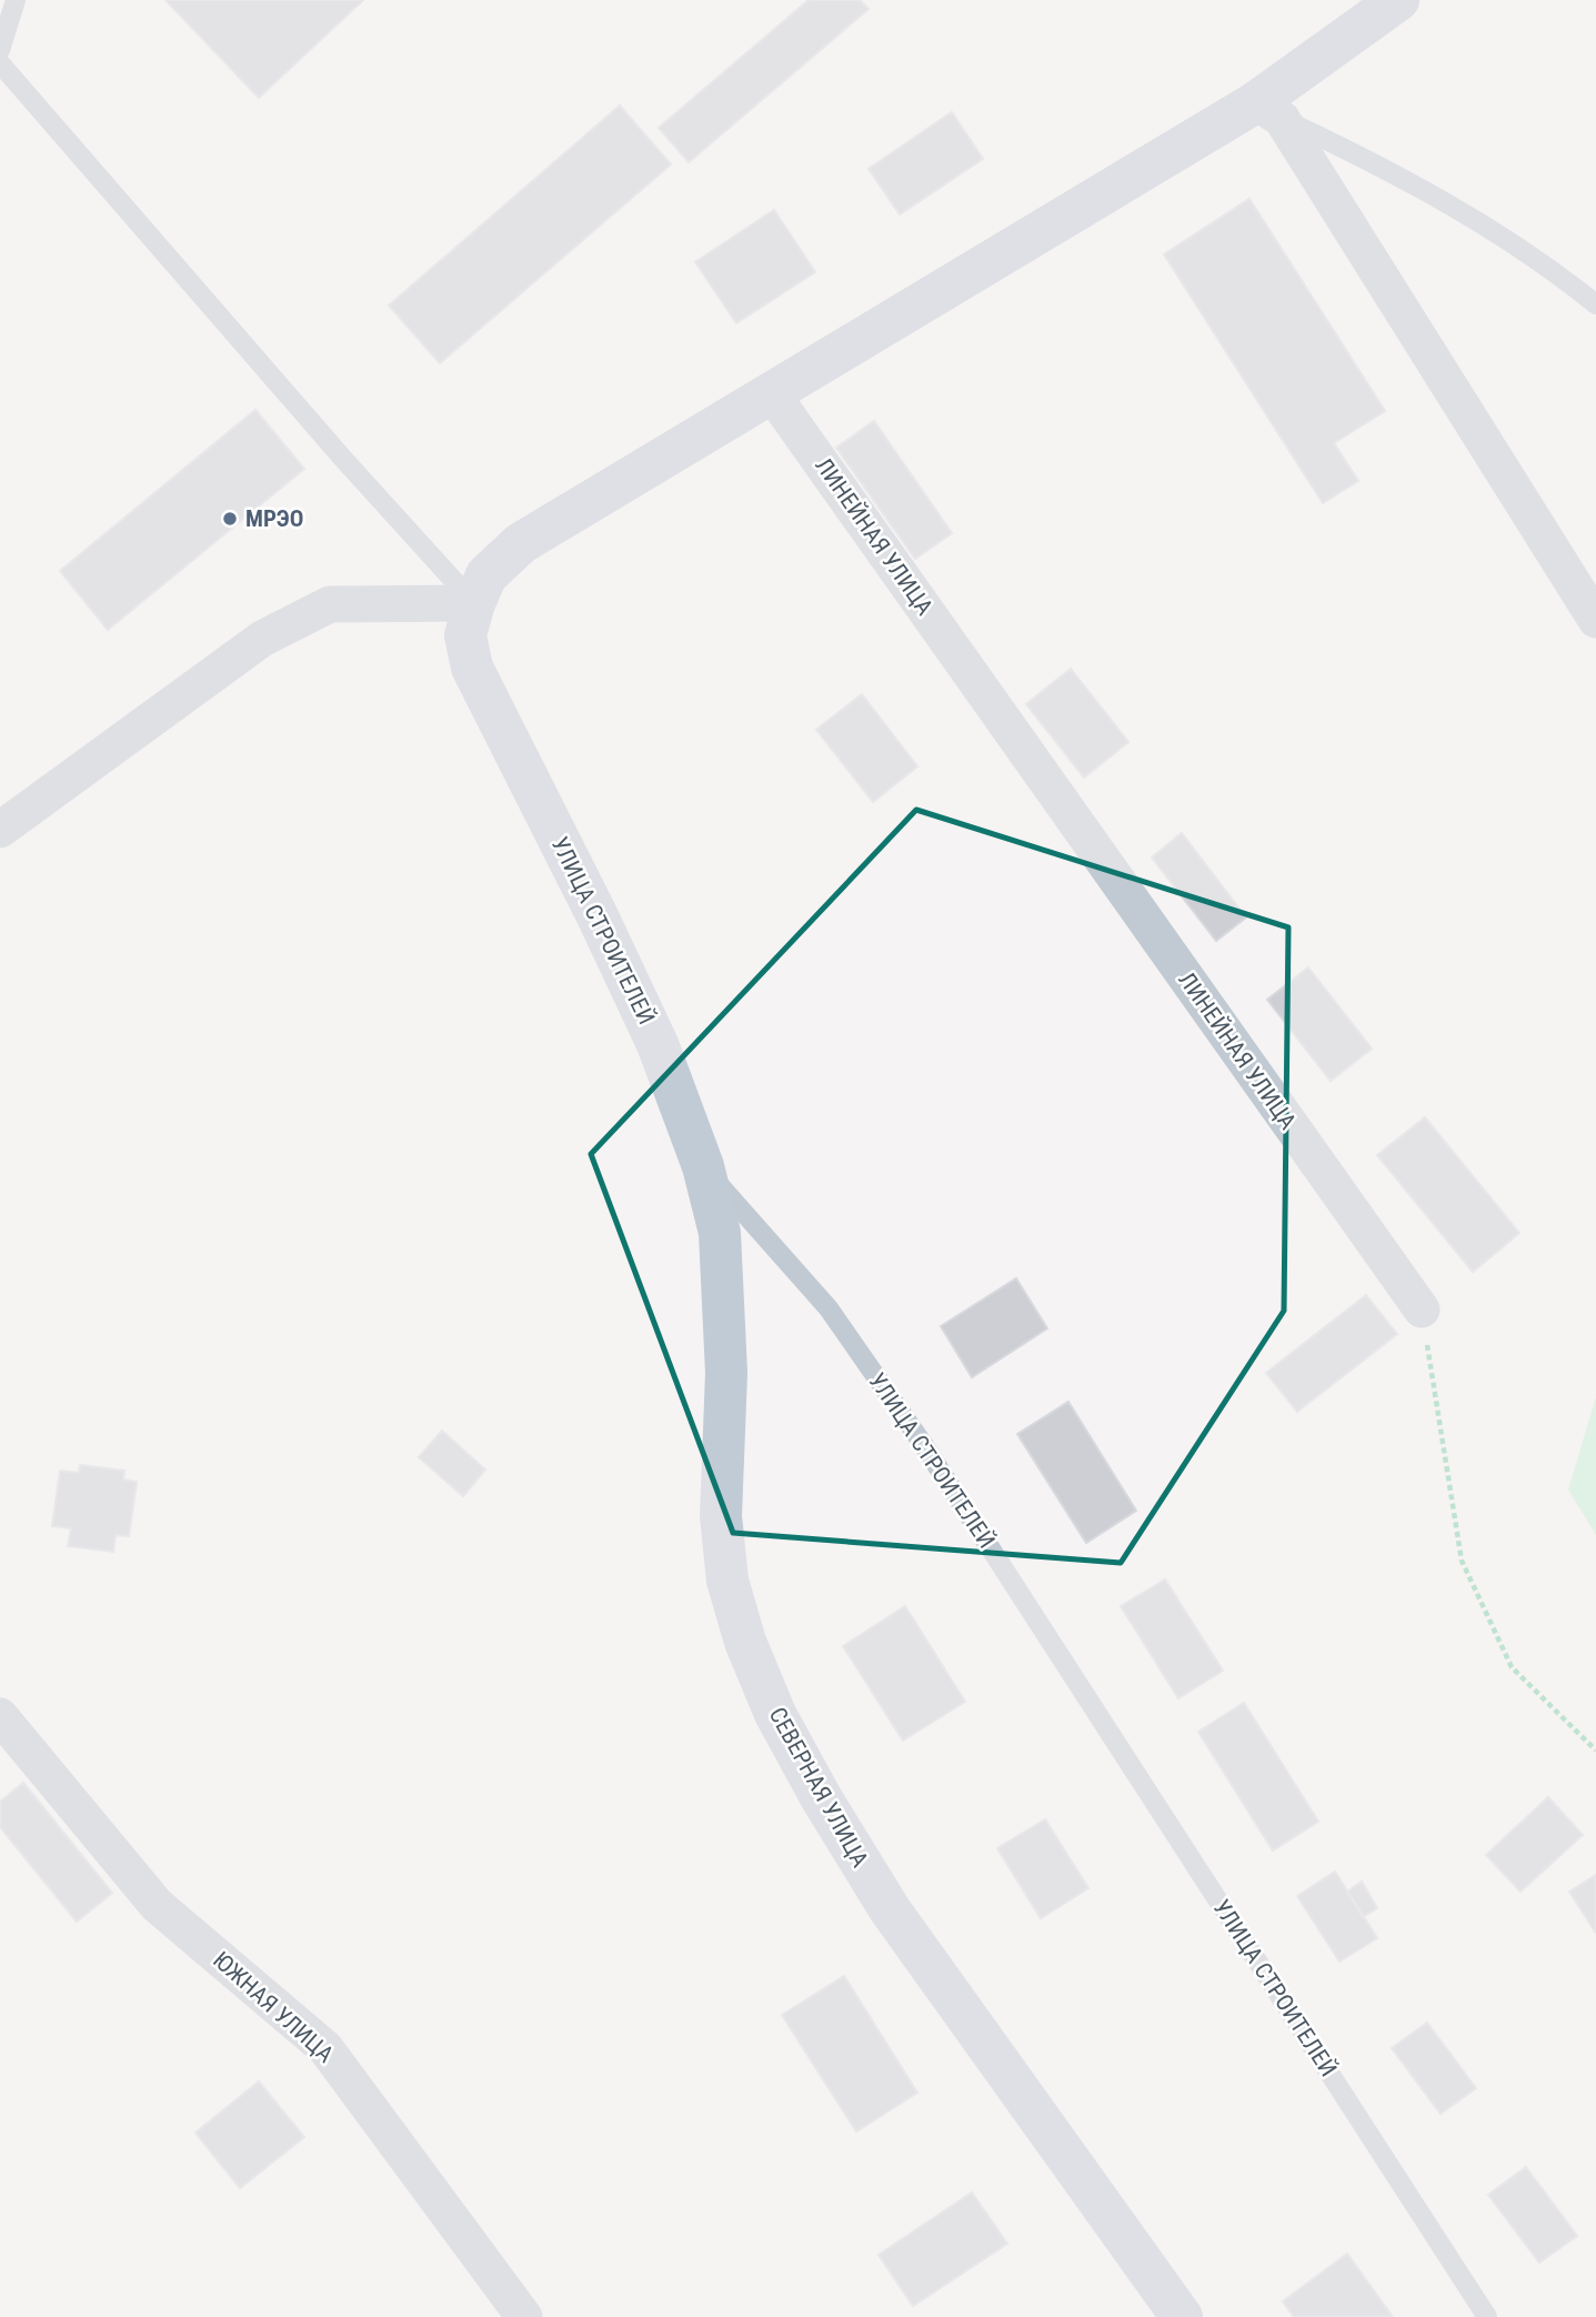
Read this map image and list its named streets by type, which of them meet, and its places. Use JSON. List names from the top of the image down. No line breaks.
{"streets":{"main road":["УЛИЦА СТРОИТЕЛЕЙ","СЕВЕРНАЯ УЛИЦА"],"street":["ЛИНЕЙНАЯ УЛИЦА","ЮЖНАЯ УЛИЦА"]},"crossings":[["УЛИЦА СТРОИТЕЛЕЙ","СЕВЕРНАЯ УЛИЦА"]],"places":["МРЭО"]}
